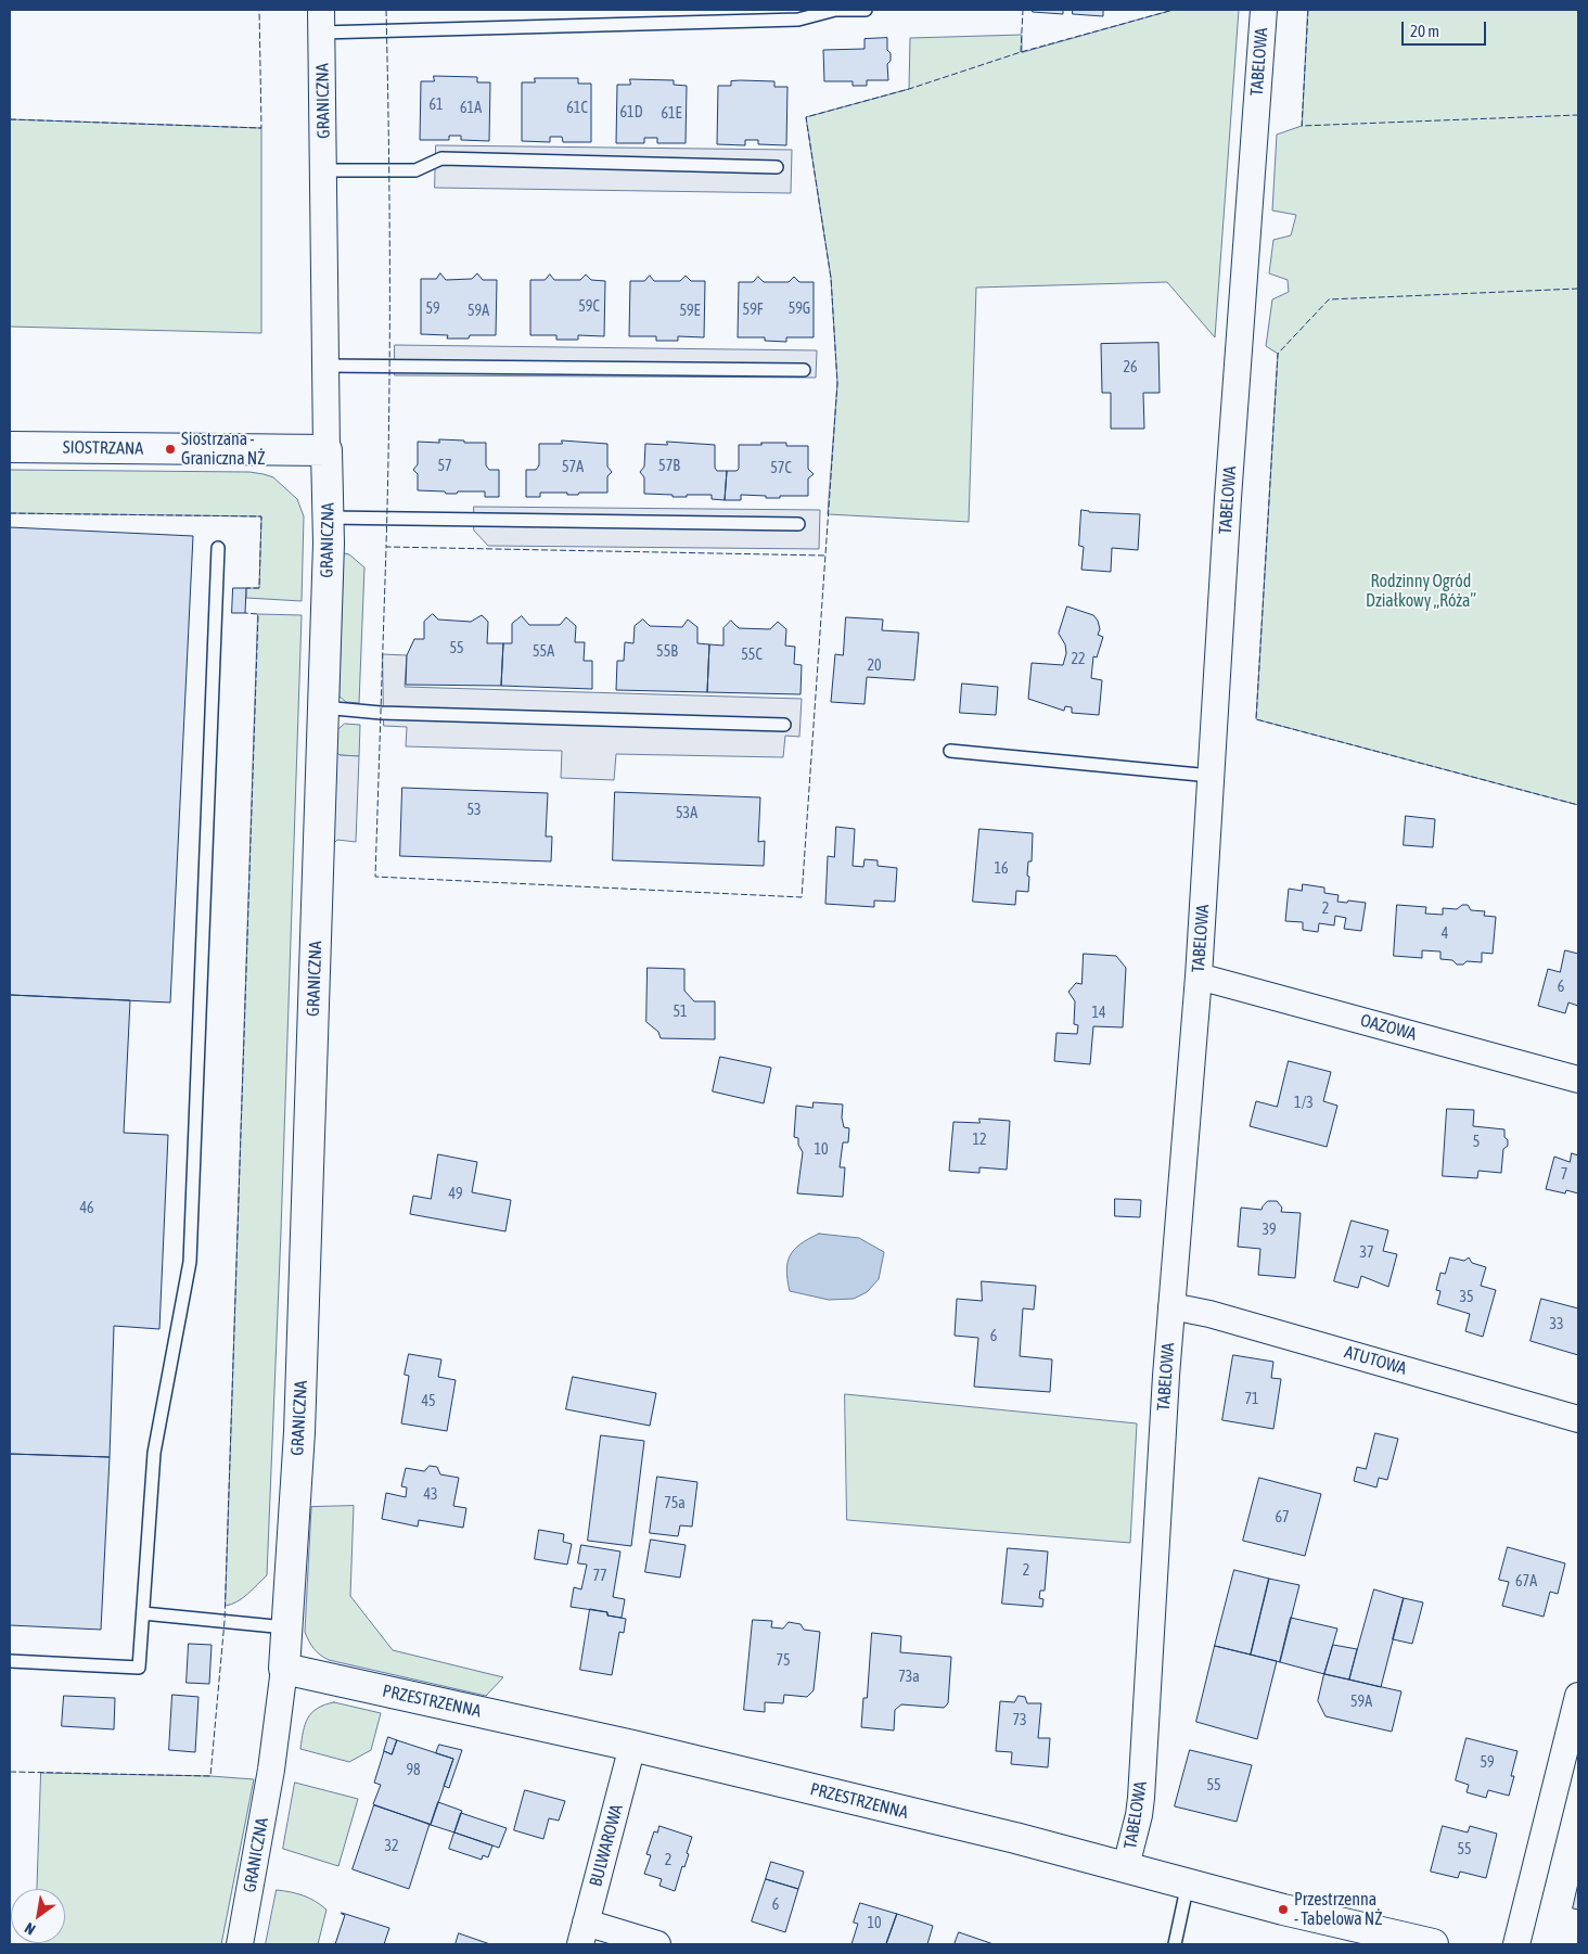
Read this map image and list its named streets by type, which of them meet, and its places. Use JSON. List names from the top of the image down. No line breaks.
{"streets":{"street":["TABELOWA","GRANICZNA","SIOSTRZANA","OAZOWA","ATUTOWA","PRZESTRZENNA","BULWAROWA"]},"crossings":[["TABELOWA","OAZOWA"],["TABELOWA","ATUTOWA"],["TABELOWA","PRZESTRZENNA"],["GRANICZNA","SIOSTRZANA"],["GRANICZNA","PRZESTRZENNA"],["PRZESTRZENNA","BULWAROWA"]],"parks":["Rodzinny Ogród Działkowy „Róża”"],"places":["Siostrzana - Graniczna NŻ","Przestrzenna - Tabelowa NŻ"],"house_numbers":["61","61A","61C","61D","61E","59C","59","59G","59F","59A","59E","26","57","57B","57A","57C","55","55A","55B","55C","22","20","53","53A","16","2","4","6","51","14","1/3","12","5","10","7","49","46","39","37","35","33","6","71","45","43","75a","67","2","77","67A","75","73a","59A","73","59","98","55","32","55","2","6","10"],"scale_bar":"20 m","north":"bottom left"}
